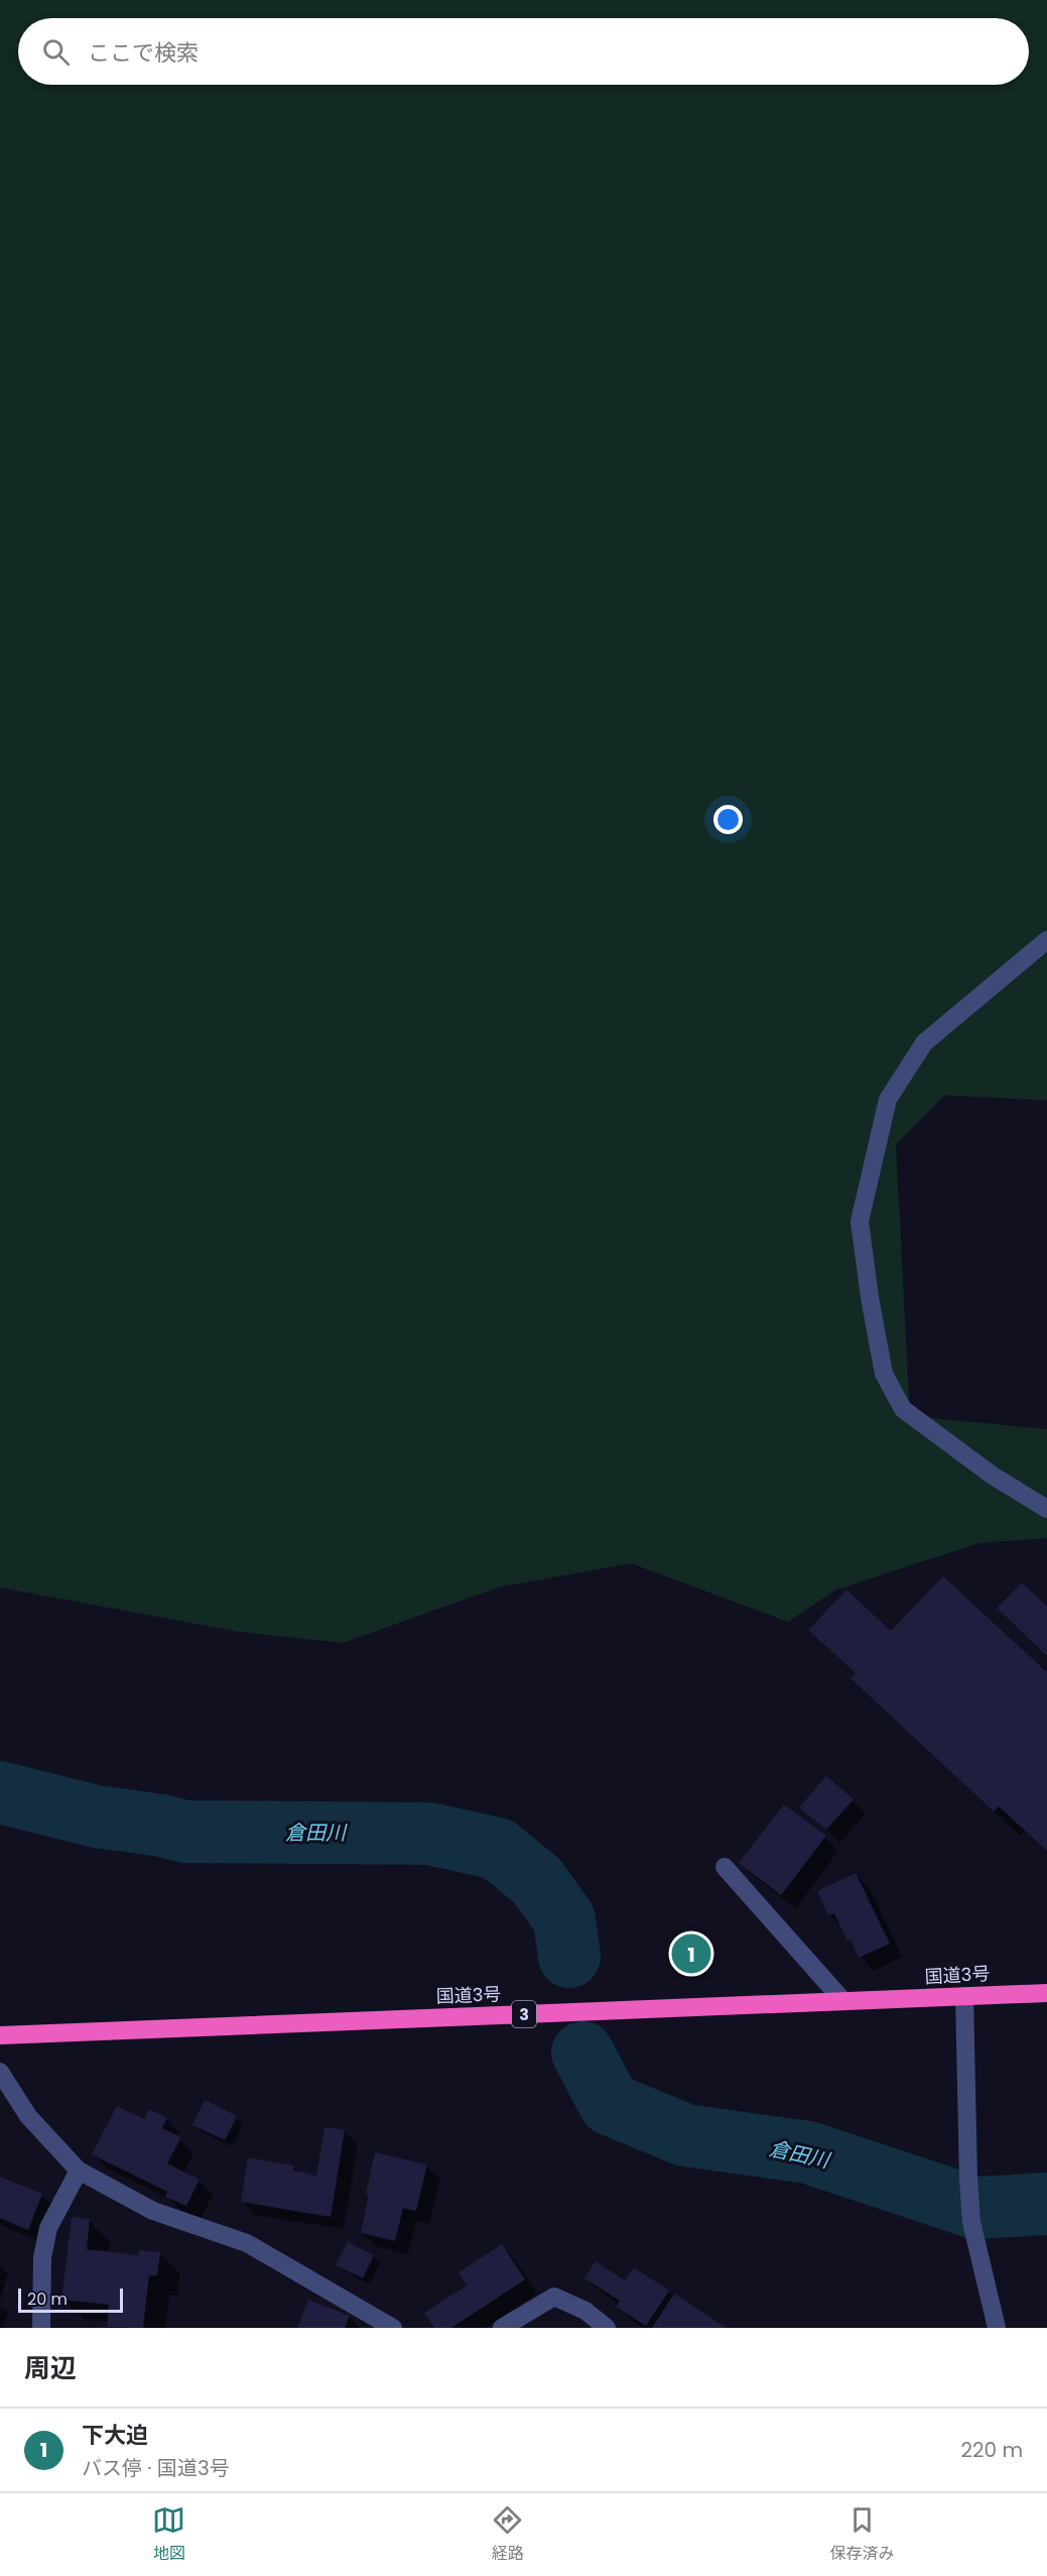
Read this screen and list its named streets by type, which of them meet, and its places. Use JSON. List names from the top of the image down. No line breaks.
{"streets":{"highway":["国道3号","3"]},"water":["倉田川"],"scale_bar":"20 m","page":{"search":"ここで検索","pins":"1","scale":"20 m","heading":"周辺","list":[{"mark":"1","name":"下大迫","note":"バス停 · 国道3号","value":"220 m"}],"nav":["地図","経路","保存済み"]}}
